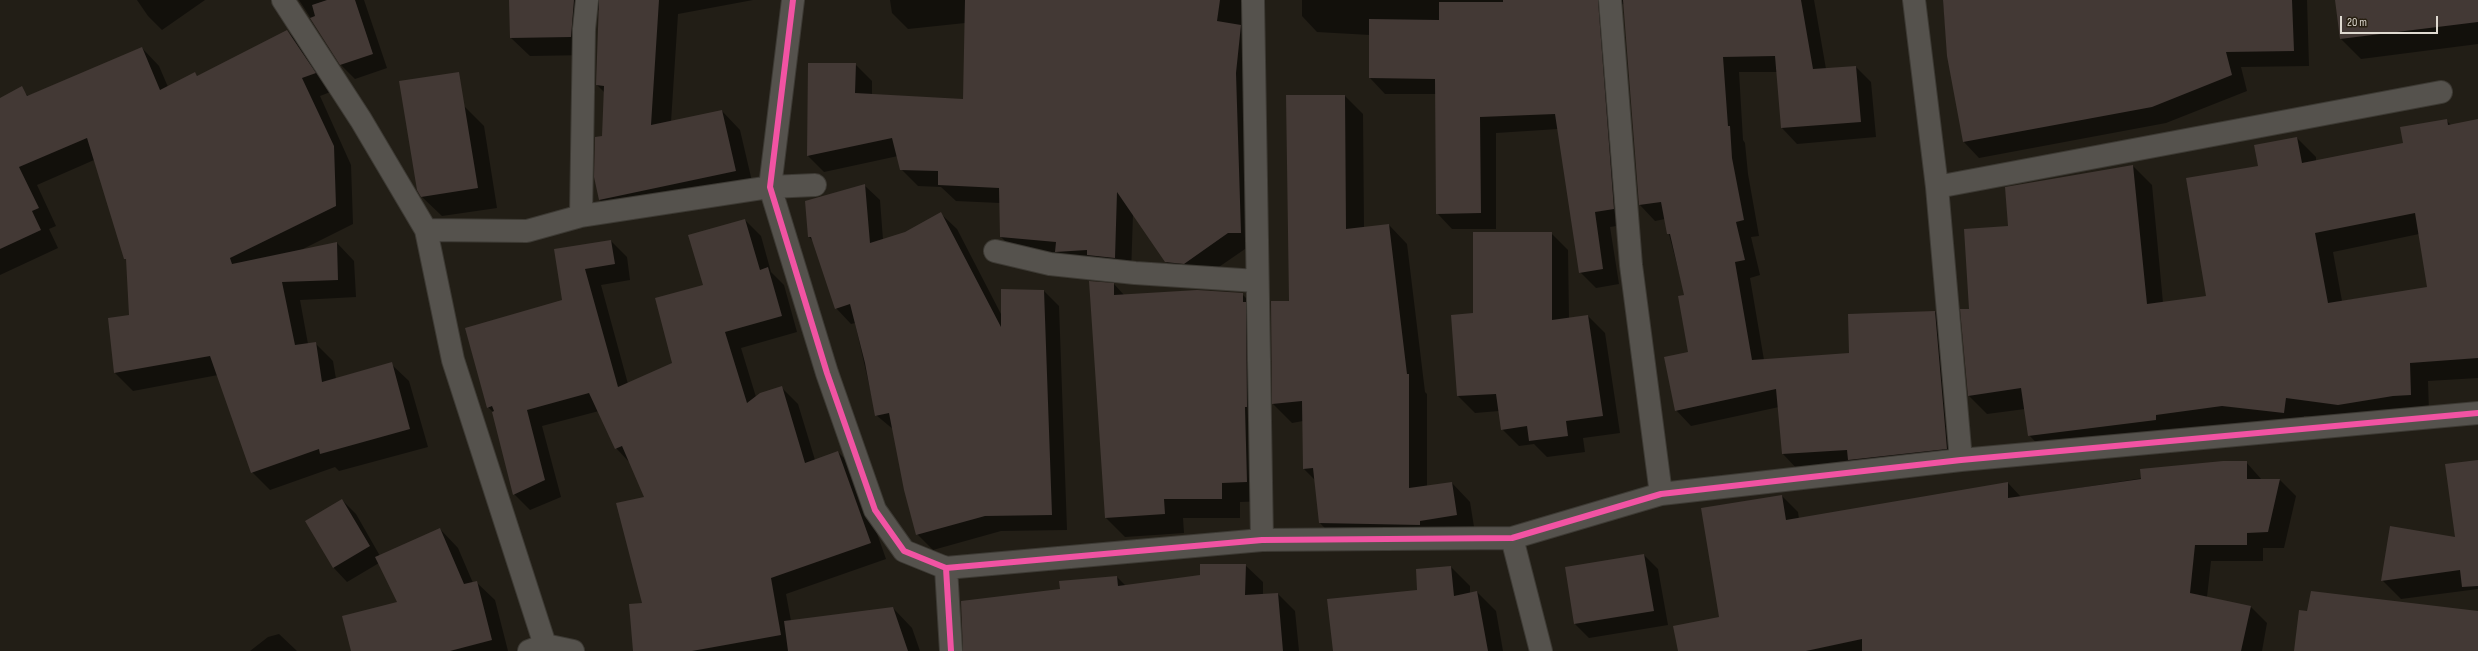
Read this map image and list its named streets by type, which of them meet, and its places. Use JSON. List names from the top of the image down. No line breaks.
{"scale_bar":"20 m"}
